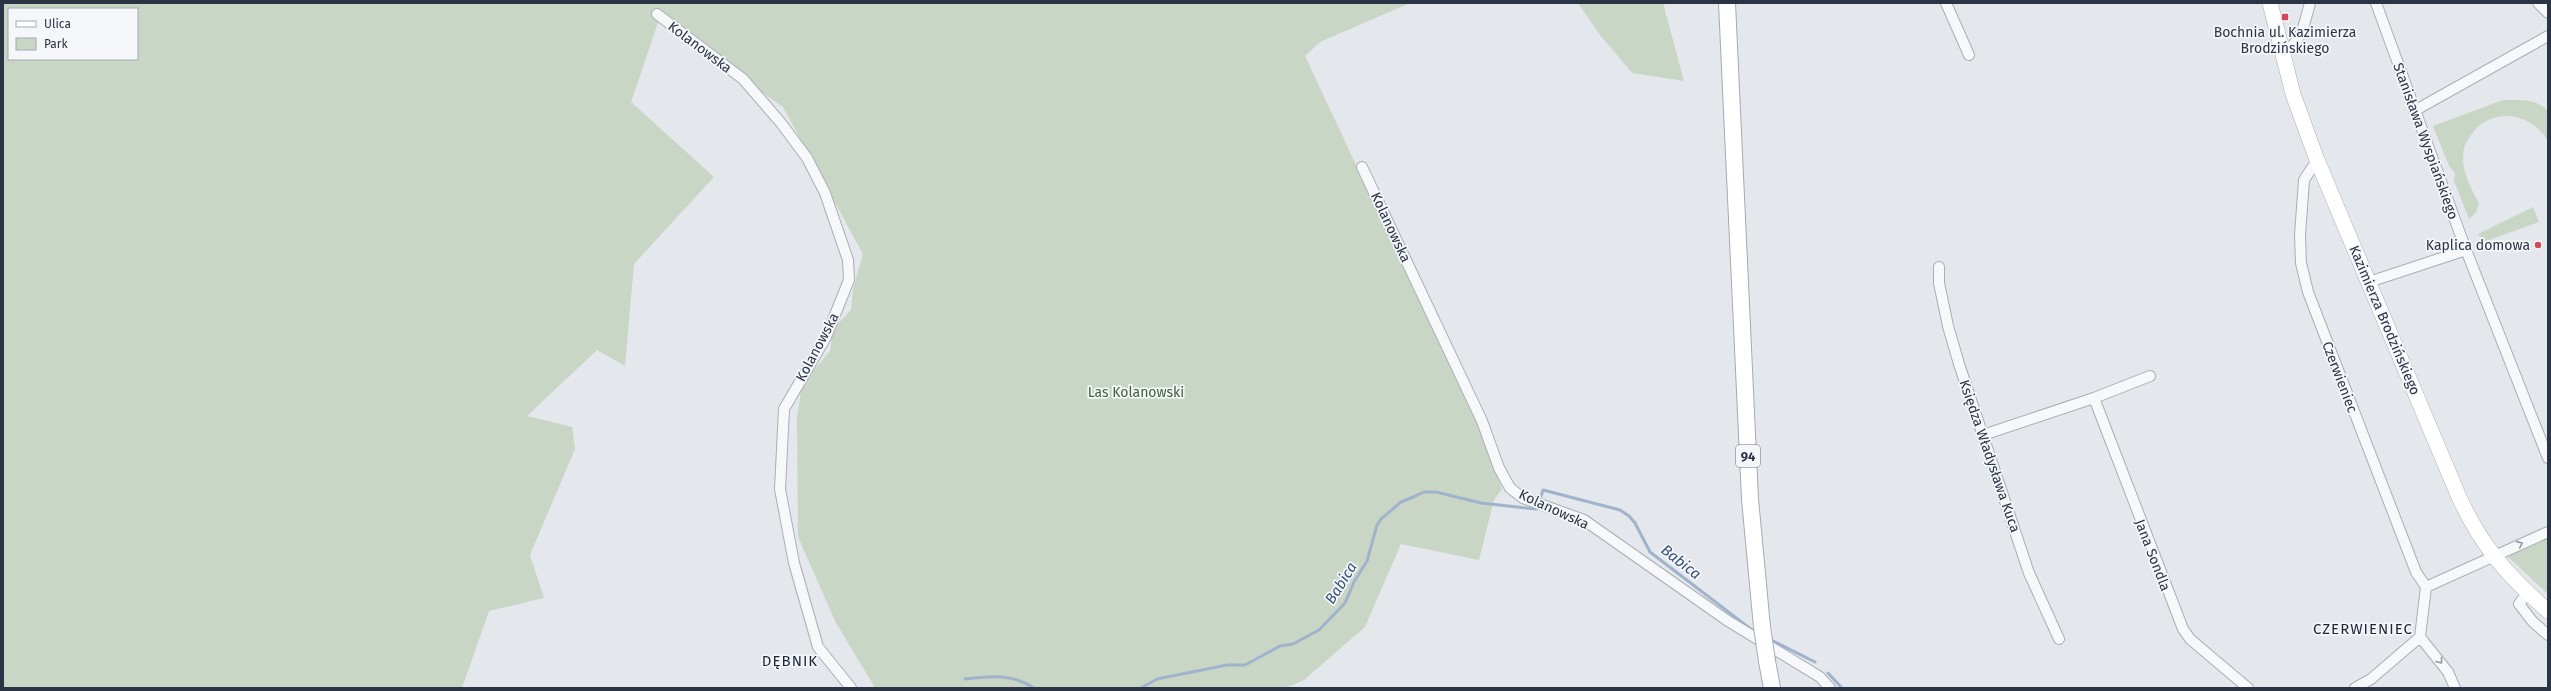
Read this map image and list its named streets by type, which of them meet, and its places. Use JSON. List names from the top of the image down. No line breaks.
{"streets":{"main road":["Kazimierza Brodzińskiego","94"],"street":["Kolanowska","Stanisława Wyspiańskiego","Czerwieniec","Księdza Władysława Kuca","Jana Sondla"]},"crossings":[["Kazimierza Brodzińskiego","Czerwieniec"]],"districts":["CZERWIENIEC","DĘBNIK"],"water":["Babica"],"parks":["Las Kolanowski"],"places":{"transit":["Bochnia ul. Kazimierza Brodzińskiego"],"other":["Kaplica domowa"]},"legend":["Ulica","Park"]}
